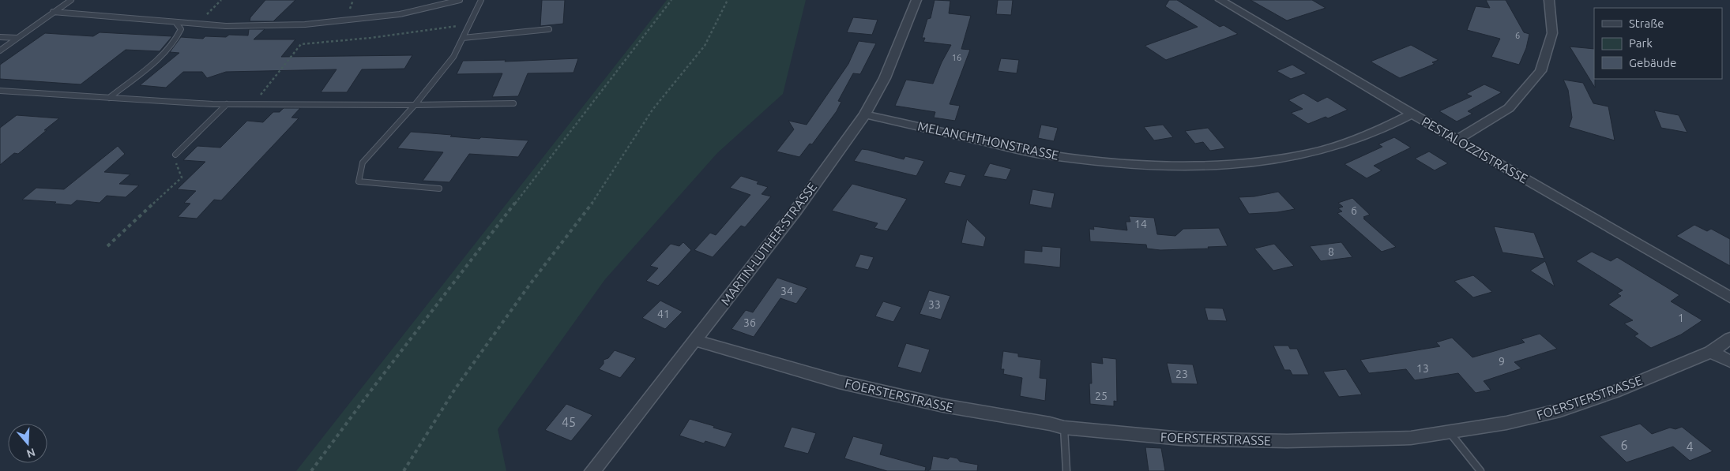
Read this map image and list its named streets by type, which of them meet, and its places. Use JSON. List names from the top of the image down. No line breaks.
{"streets":{"street":["MELANCHTHONSTRASSE","PESTALOZZISTRASSE","MARTIN-LUTHER-STRASSE","FOERSTERSTRASSE"]},"crossings":[["MELANCHTHONSTRASSE","PESTALOZZISTRASSE"],["MELANCHTHONSTRASSE","MARTIN-LUTHER-STRASSE"],["MARTIN-LUTHER-STRASSE","FOERSTERSTRASSE"]],"house_numbers":["6","16","6","14","8","34","33","41","1","36","9","13","23","25","45","6","4"],"legend":["Straße","Park","Gebäude"],"north":"bottom"}
